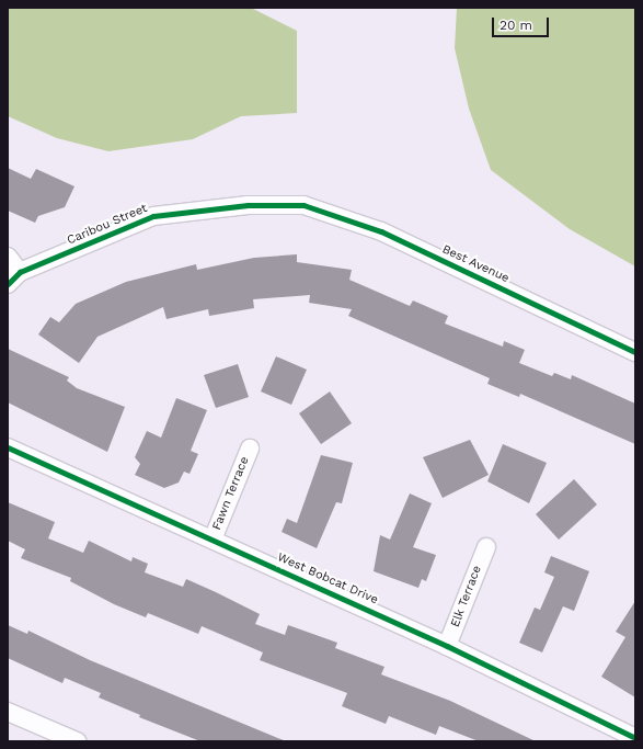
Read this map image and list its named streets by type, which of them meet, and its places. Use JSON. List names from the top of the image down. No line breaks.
{"streets":{"street":["Caribou Street","Best Avenue","Fawn Terrace","West Bobcat Drive","Elk Terrace"]},"crossings":[["Caribou Street","Best Avenue"],["Fawn Terrace","West Bobcat Drive"],["West Bobcat Drive","Elk Terrace"]],"scale_bar":"20 m"}
